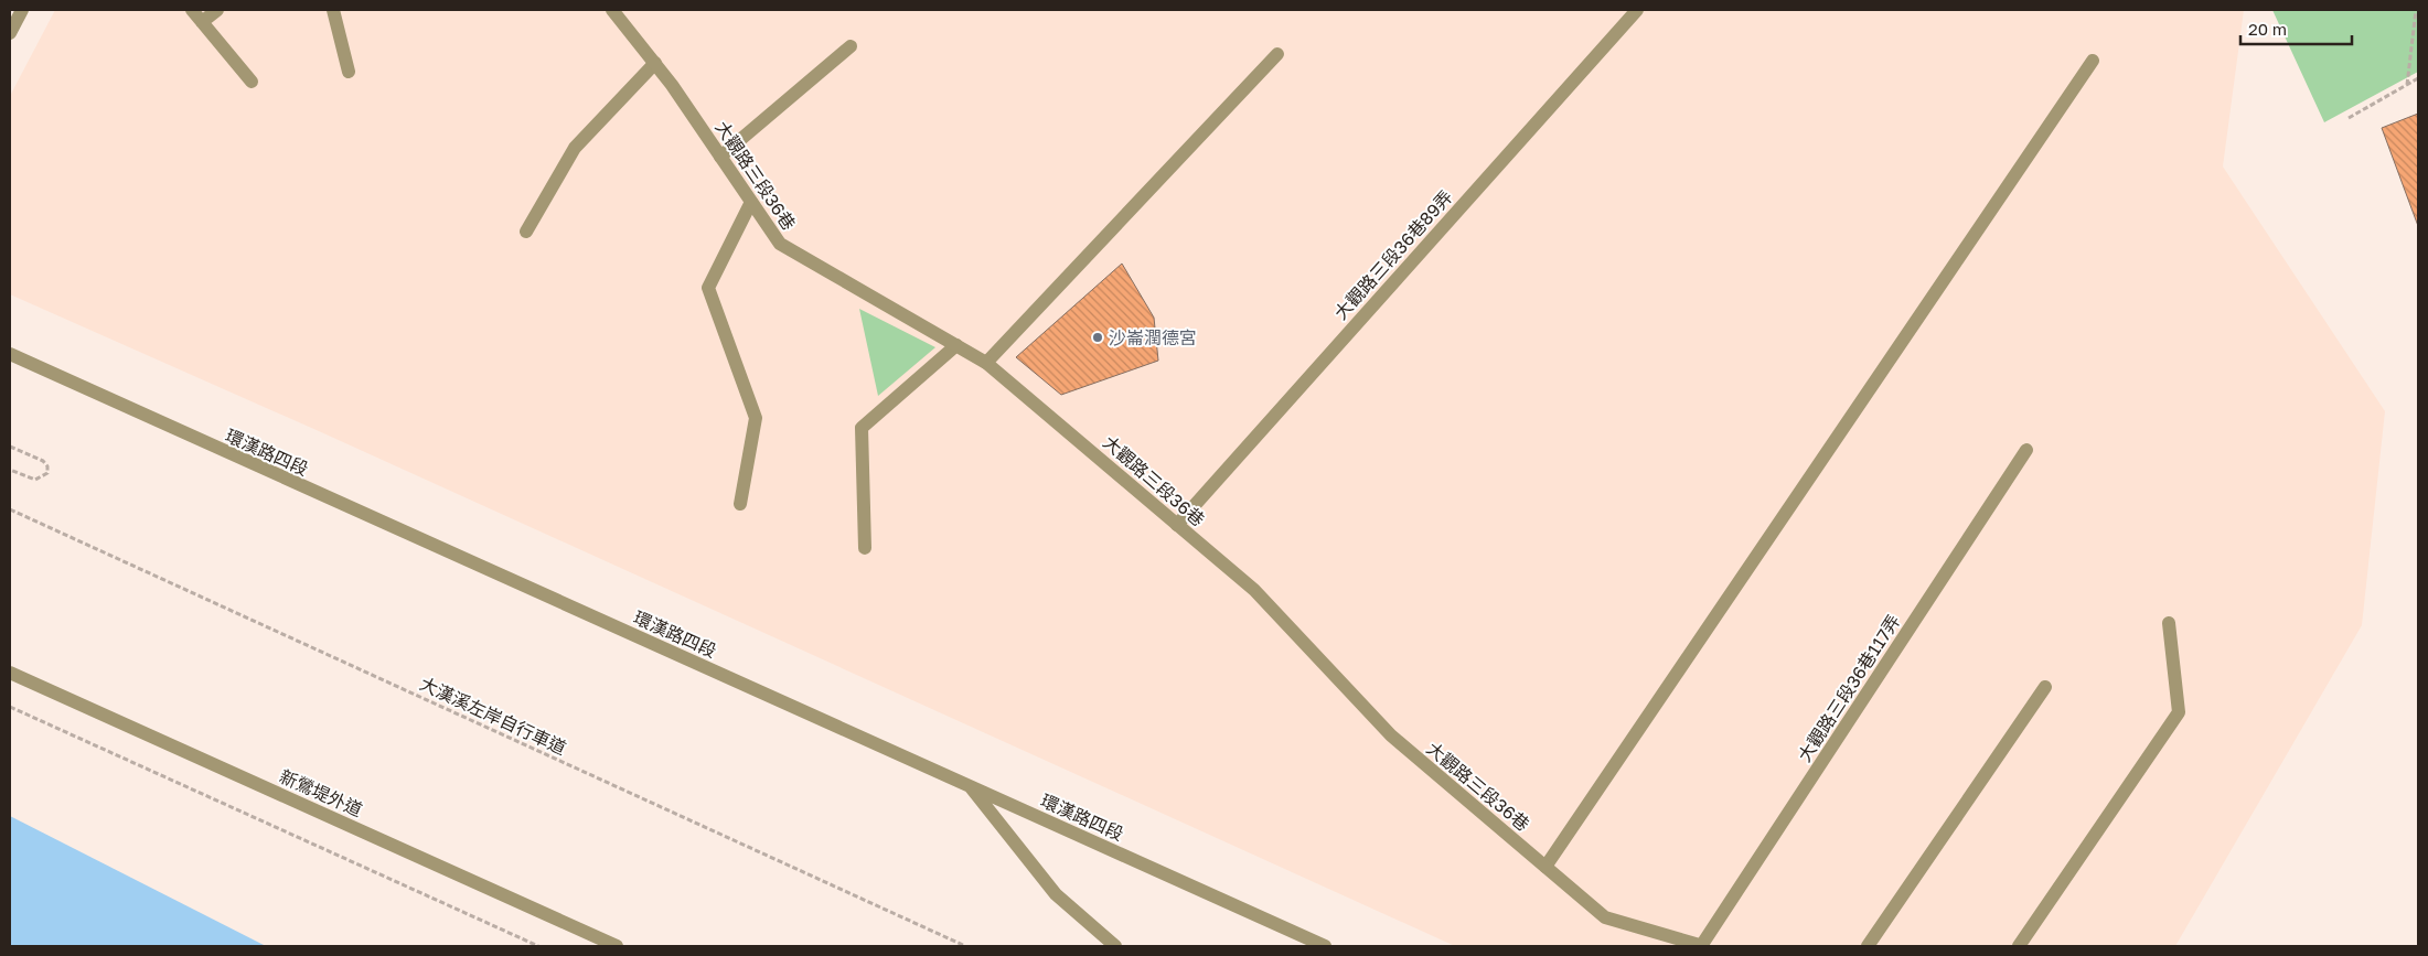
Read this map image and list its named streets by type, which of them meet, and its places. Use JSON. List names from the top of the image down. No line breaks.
{"streets":{"street":["大觀路三段36巷","大觀路三段36巷89弄","環漢路四段","大觀路三段36巷117弄","新鶯堤外道"],"path":["大漢溪左岸自行車道"]},"crossings":[["大觀路三段36巷","大觀路三段36巷89弄"],["大觀路三段36巷","大觀路三段36巷117弄"]],"places":["沙崙潤德宮"],"scale_bar":"20 m"}
